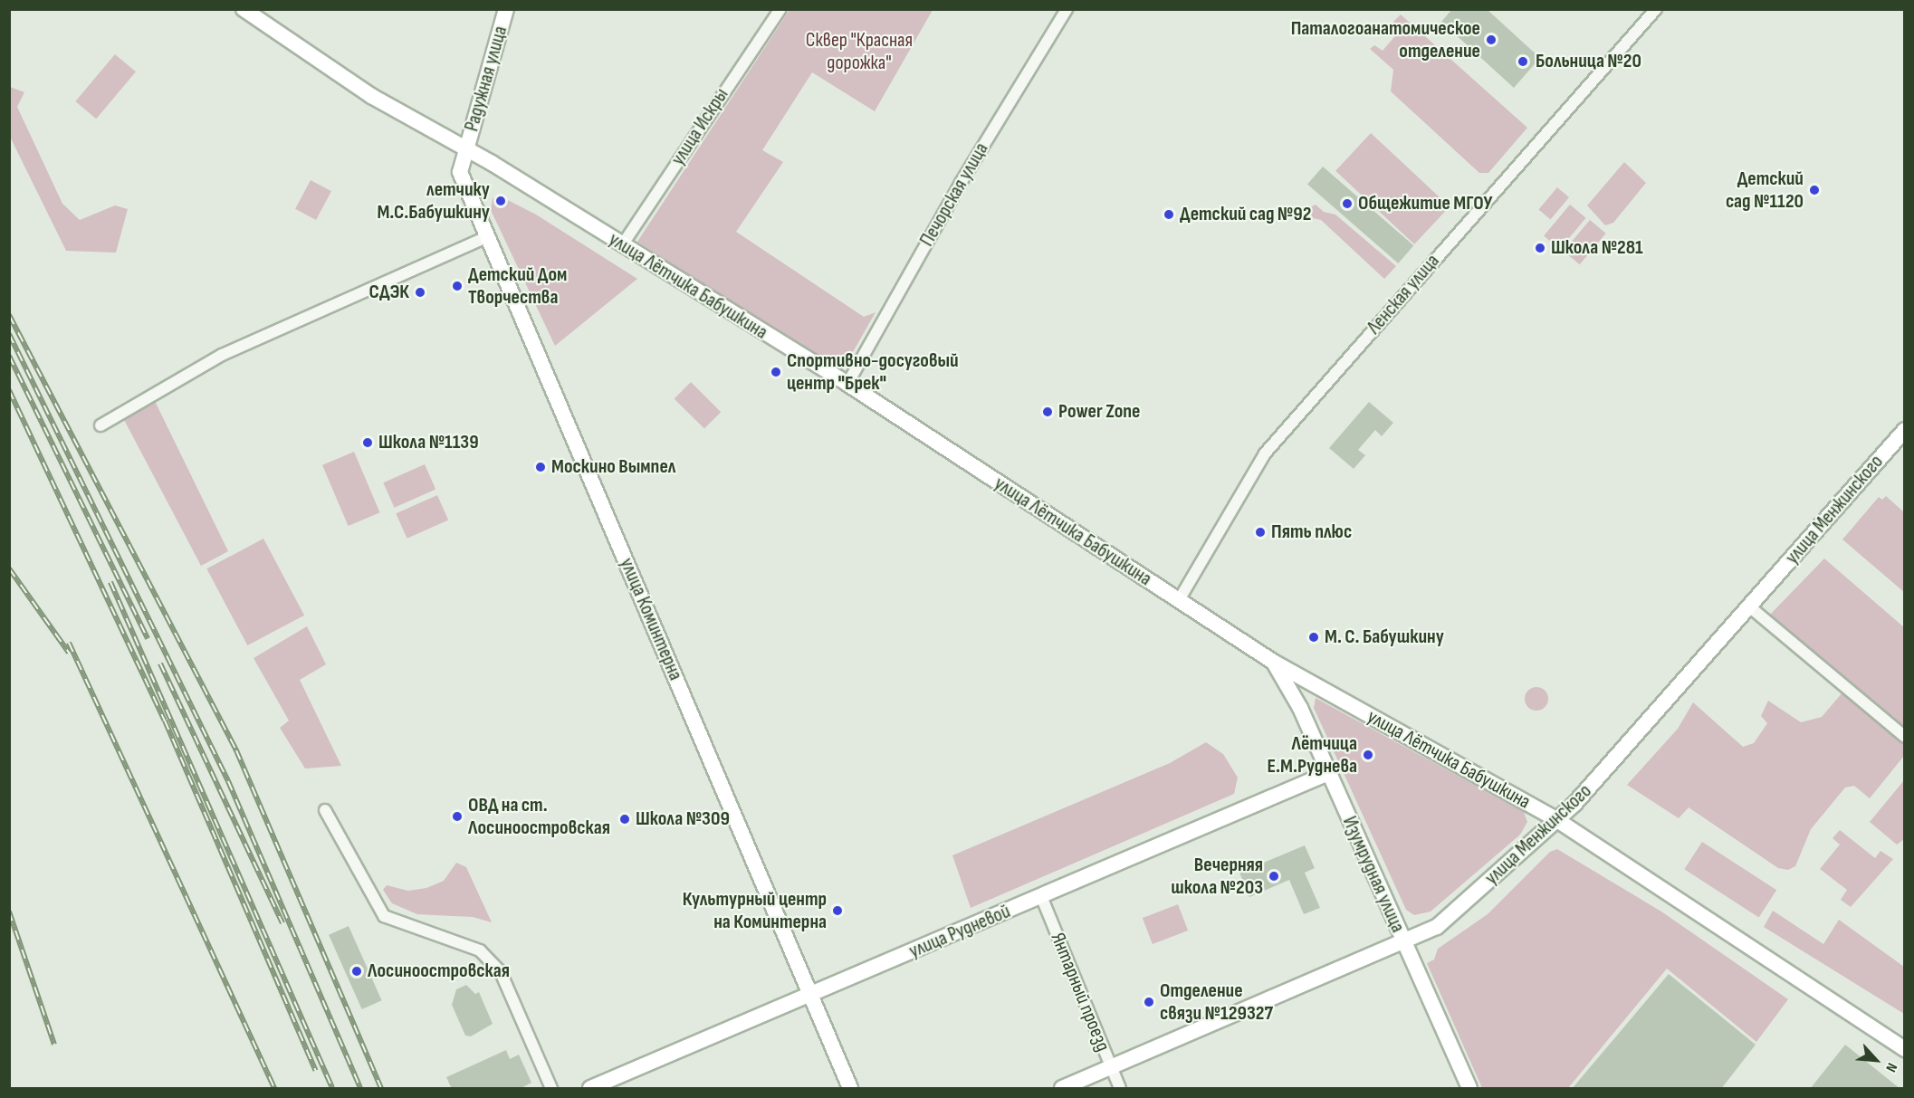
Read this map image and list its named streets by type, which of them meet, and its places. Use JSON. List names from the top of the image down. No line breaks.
{"streets":{"street":["Радужная улица","улица Искры","Печорская улица","улица Лётчика Бабушкина","Ленская улица","улица Менжинского","улица Коминтерна","Изумрудная улица","улица Рудневой","Янтарный проезд"]},"crossings":[["Радужная улица","улица Лётчика Бабушкина"],["Радужная улица","улица Коминтерна"],["улица Искры","улица Лётчика Бабушкина"],["Печорская улица","улица Лётчика Бабушкина"],["улица Лётчика Бабушкина","Ленская улица"],["улица Лётчика Бабушкина","улица Менжинского"],["улица Лётчика Бабушкина","улица Коминтерна"],["улица Лётчика Бабушкина","Изумрудная улица"],["улица Менжинского","Изумрудная улица"],["улица Менжинского","Янтарный проезд"],["улица Коминтерна","улица Рудневой"],["Изумрудная улица","улица Рудневой"],["улица Рудневой","Янтарный проезд"]],"parks":["Сквер \"Красная дорожка\""],"places":["Паталогоанатомическое отделение","Больница №20","Детский сад №1120","летчику М.С.Бабушкину","Общежитие МГОУ","Детский сад №92","Школа №281","Детский Дом Творчества","СДЭК","Спортивно-досуговый центр \"Брек\"","Power Zone","Школа №1139","Москино Вымпел","Пять плюс","М. С. Бабушкину","Лётчица Е.М.Руднева","ОВД на ст. Лосиноостровская","Школа №309","Вечерняя школа №203","Культурный центр на Коминтерна","Лосиноостровская","Отделение связи №129327"],"north":"bottom right"}
